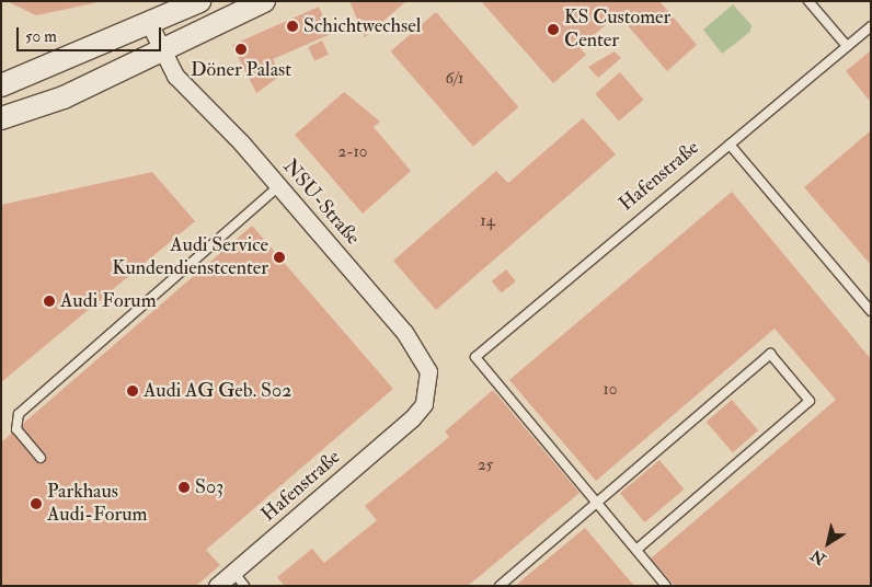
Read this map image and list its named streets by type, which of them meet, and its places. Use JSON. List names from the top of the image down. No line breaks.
{"streets":{"street":["Hafenstraße","NSU-Straße"]},"crossings":[["Hafenstraße","NSU-Straße"]],"places":["Schichtwechsel","KS Customer Center","Döner Palast","Audi Service Kundendienstcenter","Audi Forum","Audi AG Geb. S02","S03","Parkhaus Audi-Forum"],"house_numbers":["6/1","2-10","14","10","25"],"scale_bar":"50 m","north":"bottom left"}
